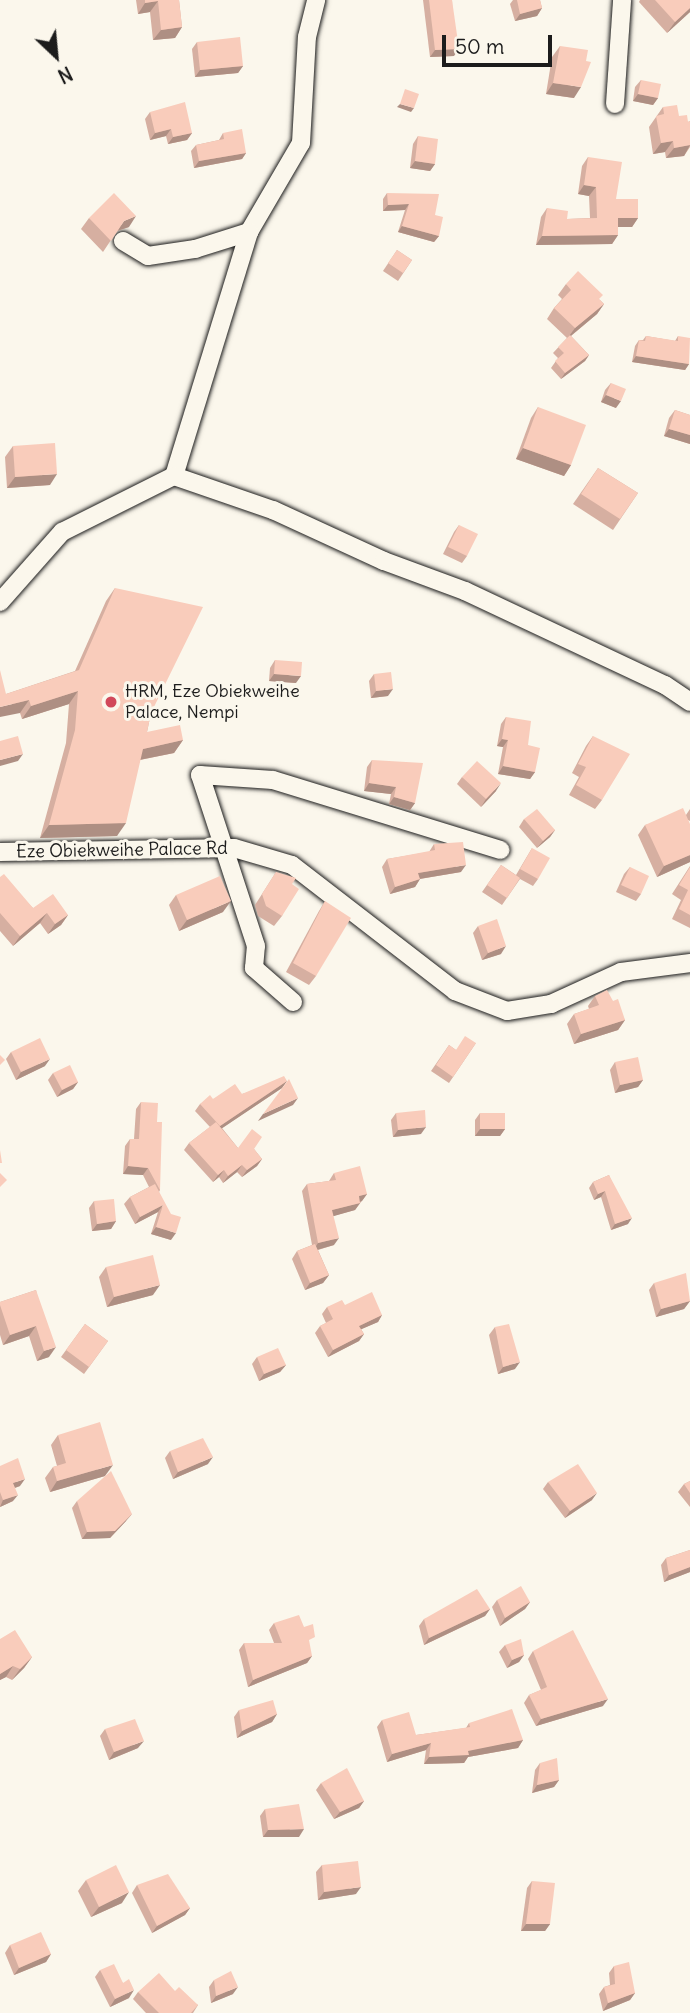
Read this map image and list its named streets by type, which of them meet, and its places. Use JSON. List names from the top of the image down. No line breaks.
{"streets":{"street":["Eze Obiekweihe Palace Rd"]},"places":["HRM, Eze Obiekweihe Palace, Nempi"],"scale_bar":"50 m","north":"bottom right"}
